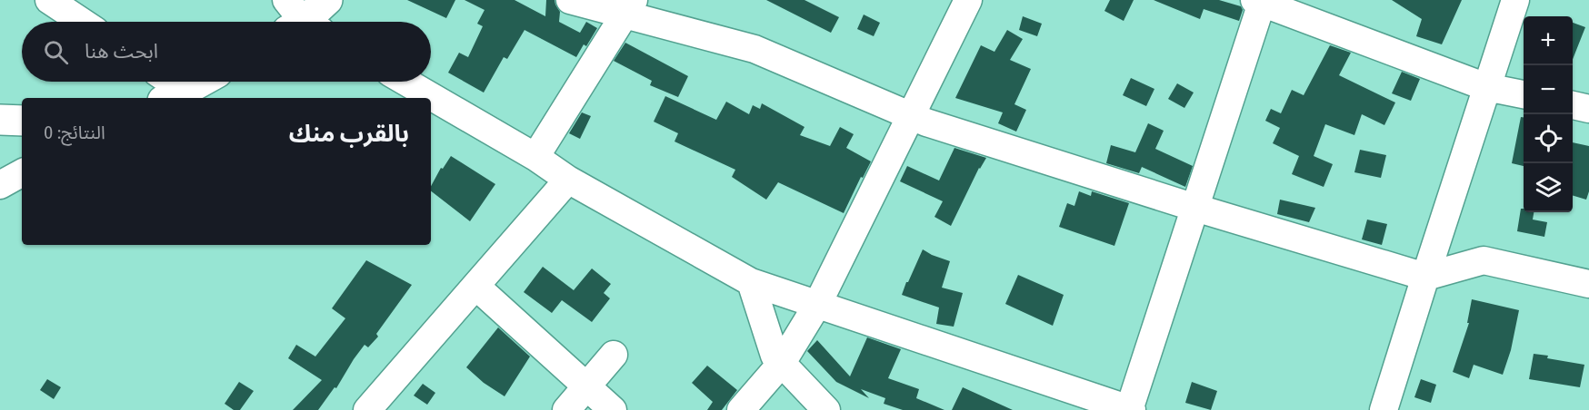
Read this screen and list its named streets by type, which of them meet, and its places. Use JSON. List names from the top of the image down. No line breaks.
{"page":{"map_buttons":["+","−"],"search":"ابحث هنا","heading":["بالقرب منك","النتائج: 0"]}}
